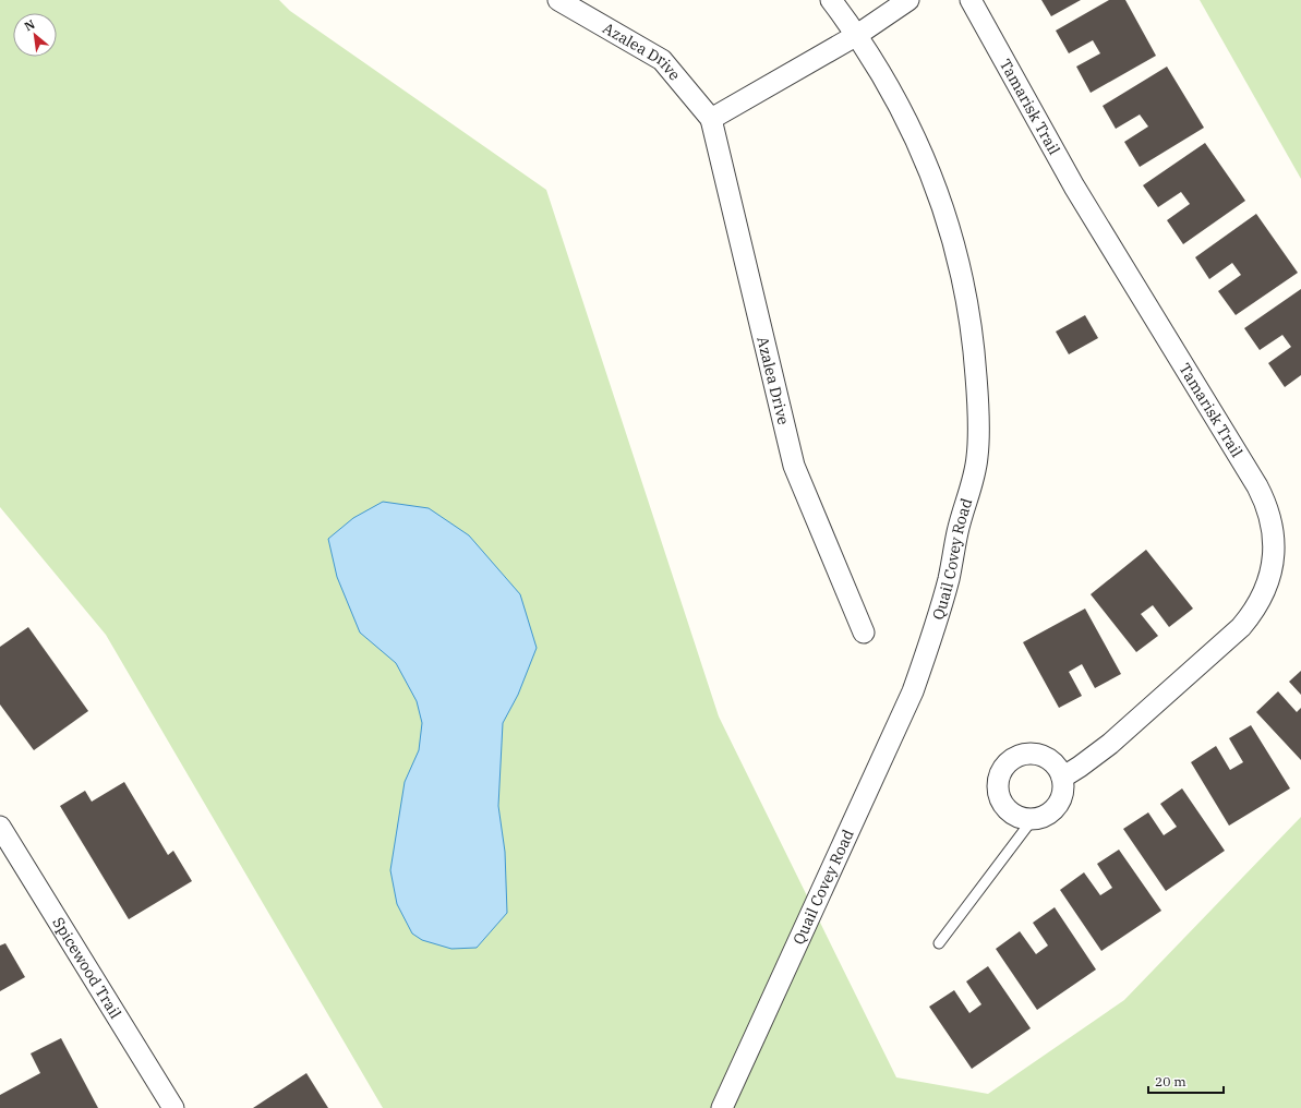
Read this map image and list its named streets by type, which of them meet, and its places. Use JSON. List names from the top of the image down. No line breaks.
{"streets":{"street":["Azalea Drive","Tamarisk Trail","Quail Covey Road","Spicewood Trail"]},"scale_bar":"20 m","north":"top left"}
